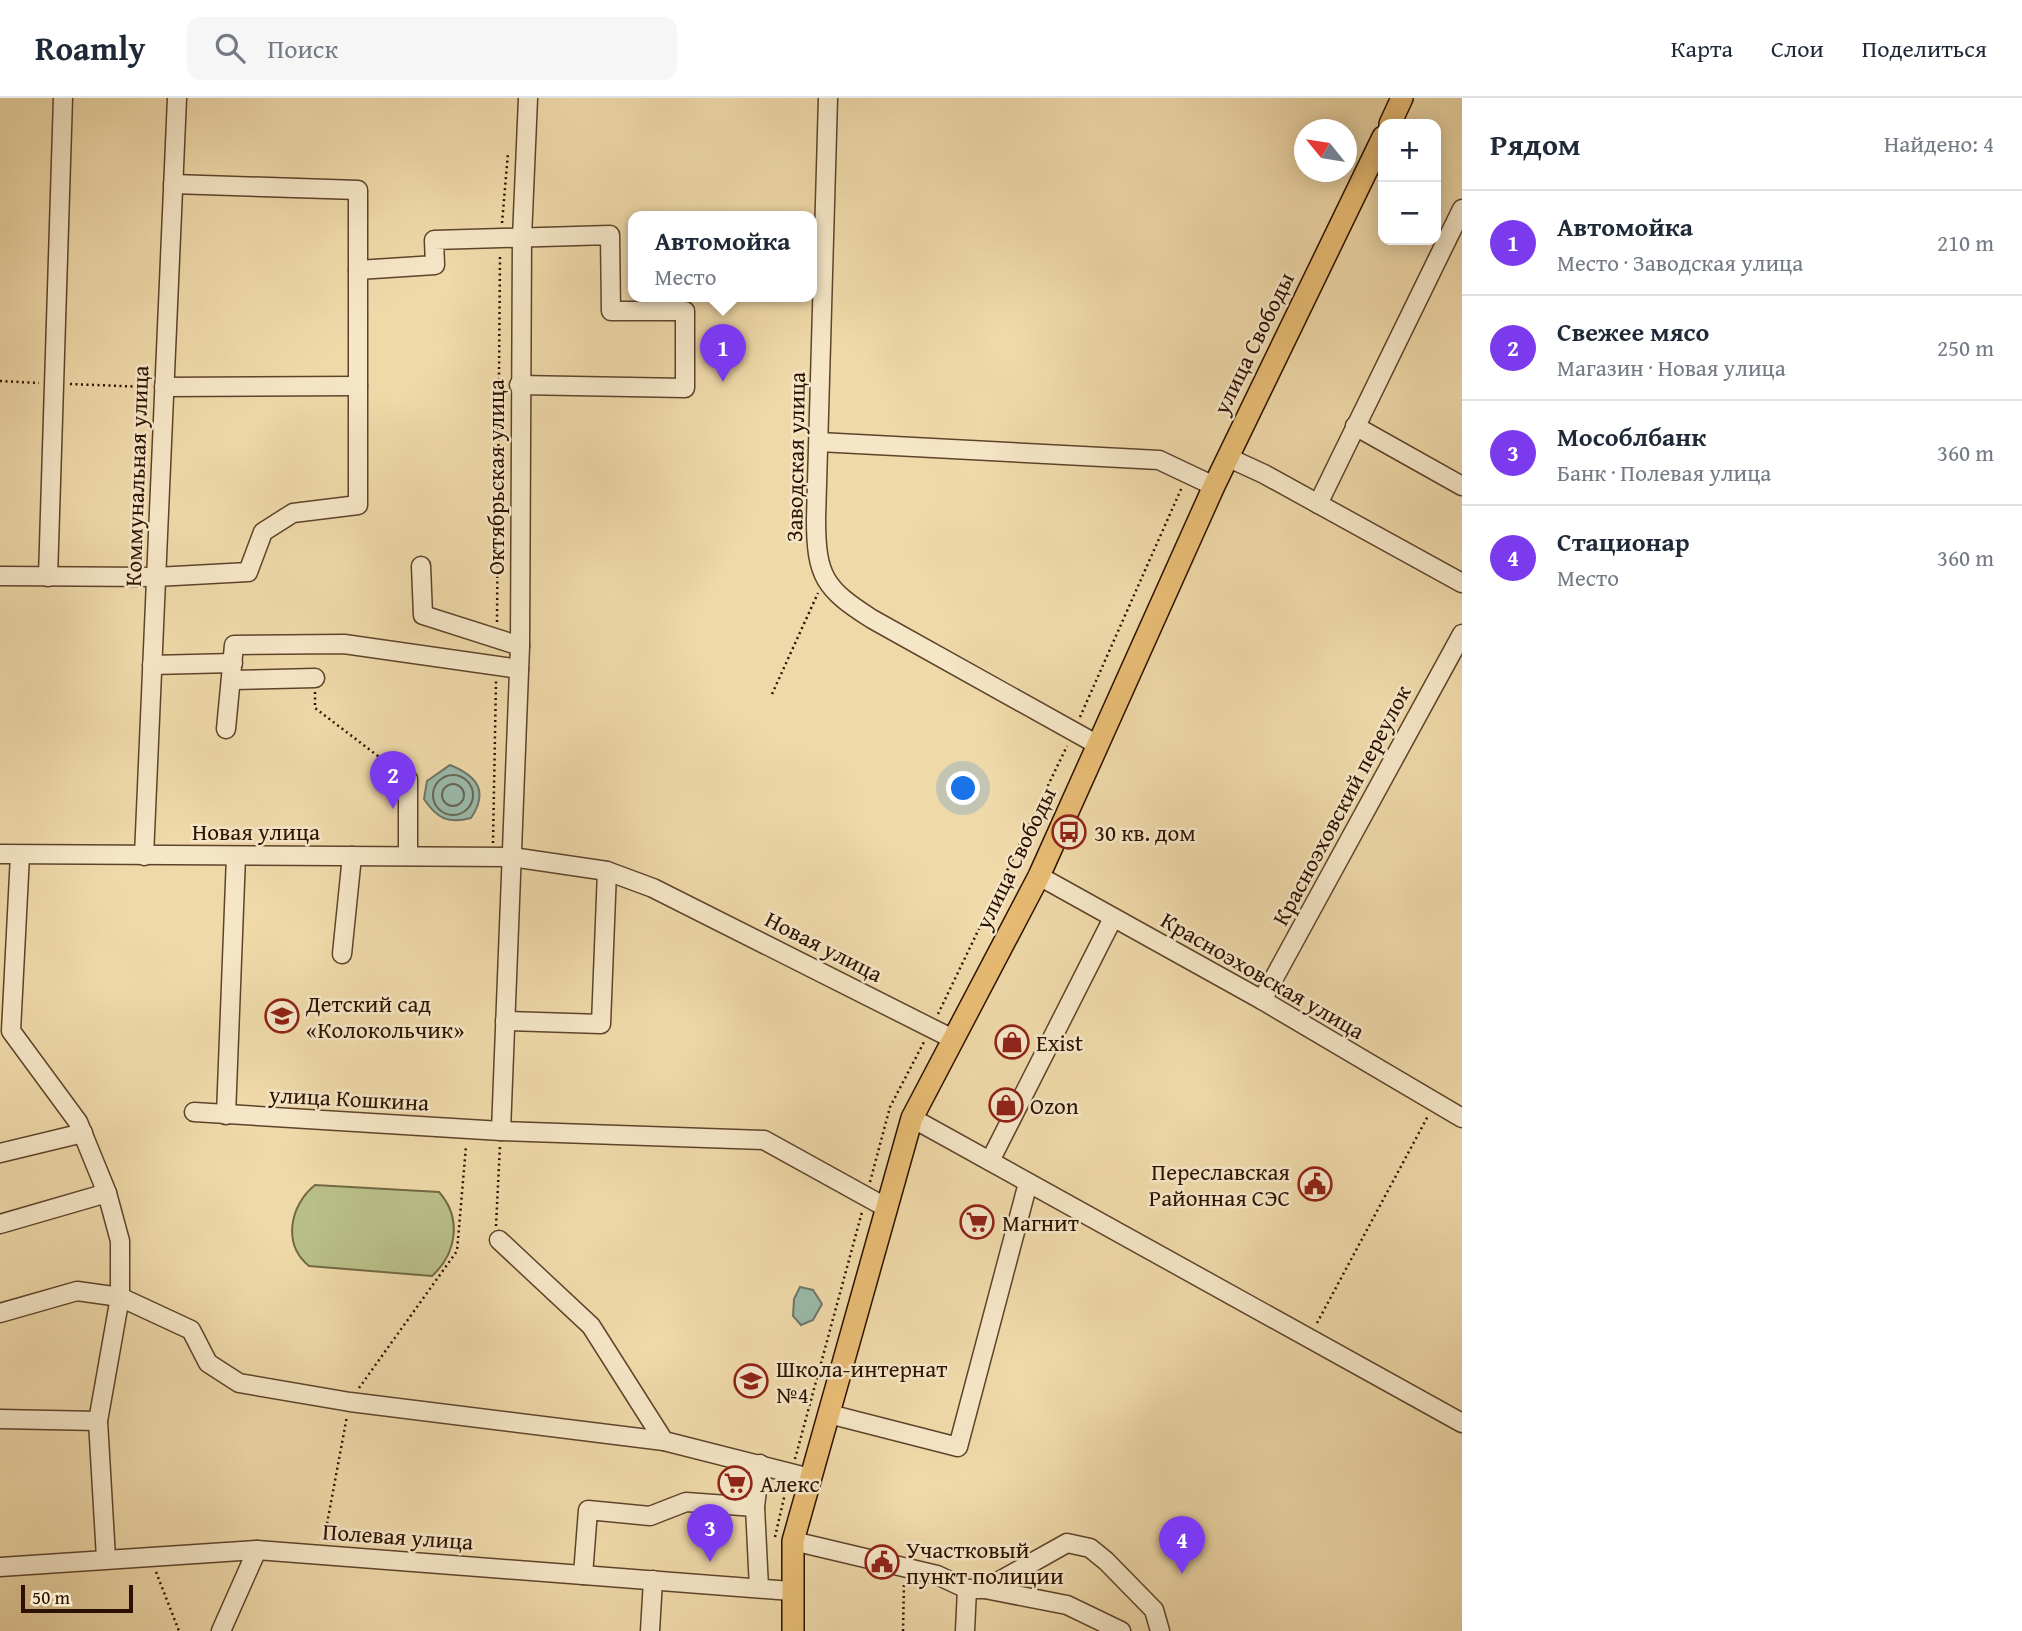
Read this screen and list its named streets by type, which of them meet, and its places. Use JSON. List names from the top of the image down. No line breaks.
{"streets":{"main road":["улица Свободы"],"street":["Заводская улица","Коммунальная улица","Октябрьская улица","Красноэховский переулок","Новая улица","Красноэховская улица","улица Кошкина","Полевая улица"]},"crossings":[["улица Свободы","Заводская улица"],["улица Свободы","Новая улица"],["улица Свободы","Красноэховская улица"],["улица Свободы","улица Кошкина"],["улица Свободы","Полевая улица"],["Коммунальная улица","Новая улица"],["Октябрьская улица","Новая улица"],["Красноэховский переулок","Красноэховская улица"]],"places":{"bus stop":["30 кв. дом"],"school or university":["Детский сад «Колокольчик»","Школа-интернат №4"],"shop":["Exist","Ozon"],"public building":["Переславская Районная СЭС","Участковый пункт полиции"],"supermarket":["Магнит","Алекс"]},"scale_bar":"50 m","north":"top left","page":{"header":"Roamly","search":"Поиск","nav":["Карта","Слои","Поделиться"],"heading":["Рядом","Найдено: 4"],"map_buttons":["+","−"],"list":[{"mark":"1","name":"Автомойка","note":"Место · Заводская улица","value":"210 m"},{"mark":"2","name":"Свежее мясо","note":"Магазин · Новая улица","value":"250 m"},{"mark":"3","name":"Мособлбанк","note":"Банк · Полевая улица","value":"360 m"},{"mark":"4","name":"Стационар","note":"Место","value":"360 m"}],"popup":["Автомойка","Место"],"pins":["1","2","3","4"],"scale":"50 m"}}
